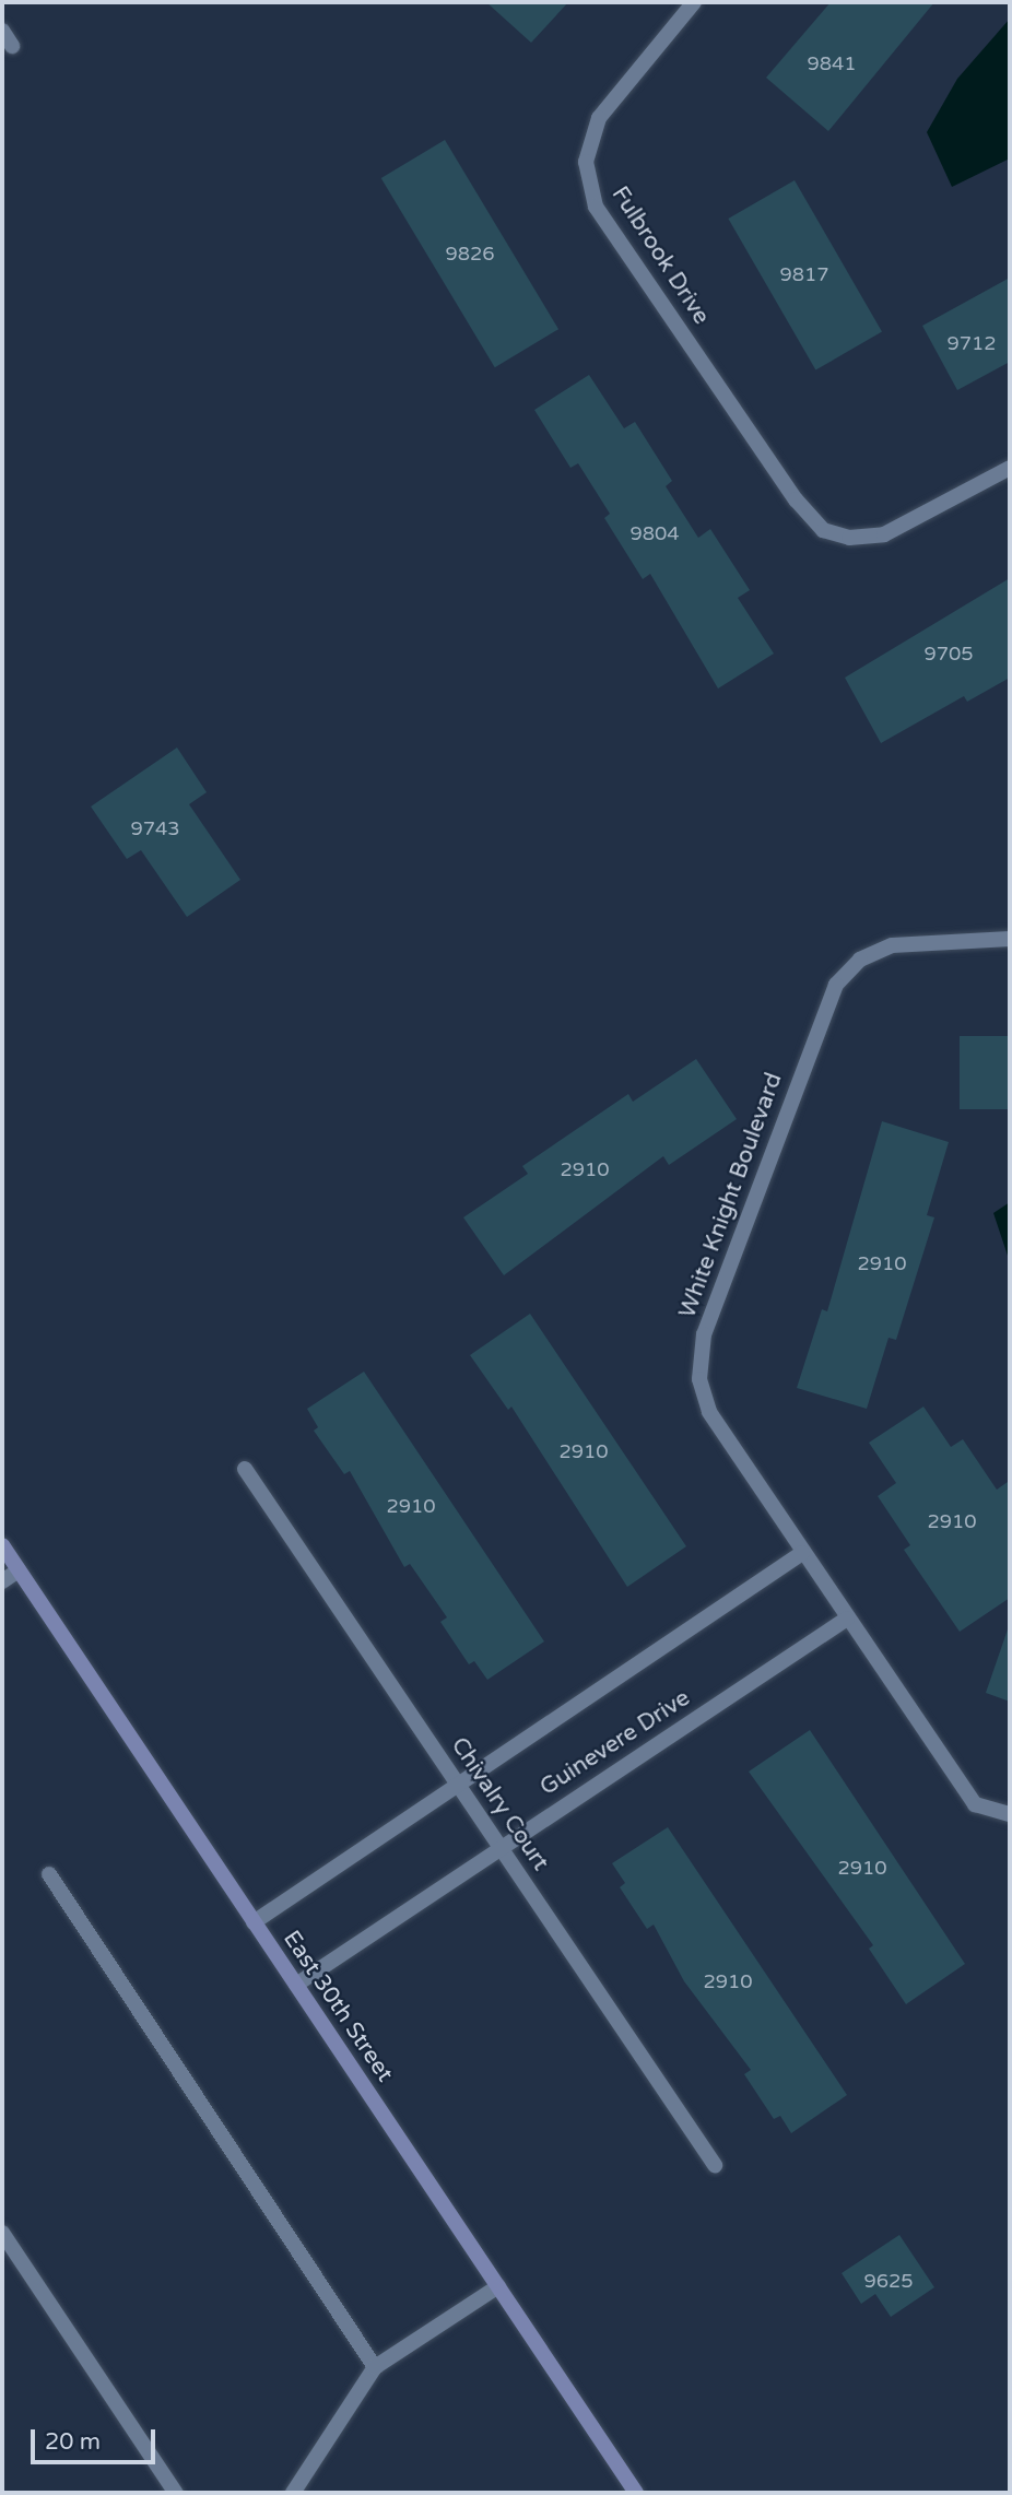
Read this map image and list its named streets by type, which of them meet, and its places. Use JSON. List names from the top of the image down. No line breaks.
{"streets":{"main road":["East 30th Street"],"street":["Fulbrook Drive","White Knight Boulevard","Guinevere Drive","Chivalry Court"]},"crossings":[["White Knight Boulevard","Guinevere Drive"],["Guinevere Drive","Chivalry Court"],["Guinevere Drive","East 30th Street"]],"house_numbers":["9841","9826","9817","9712","9804","9705","9743","2910","2910","2910","2910","2910","2910","2910","9625"],"scale_bar":"20 m"}
